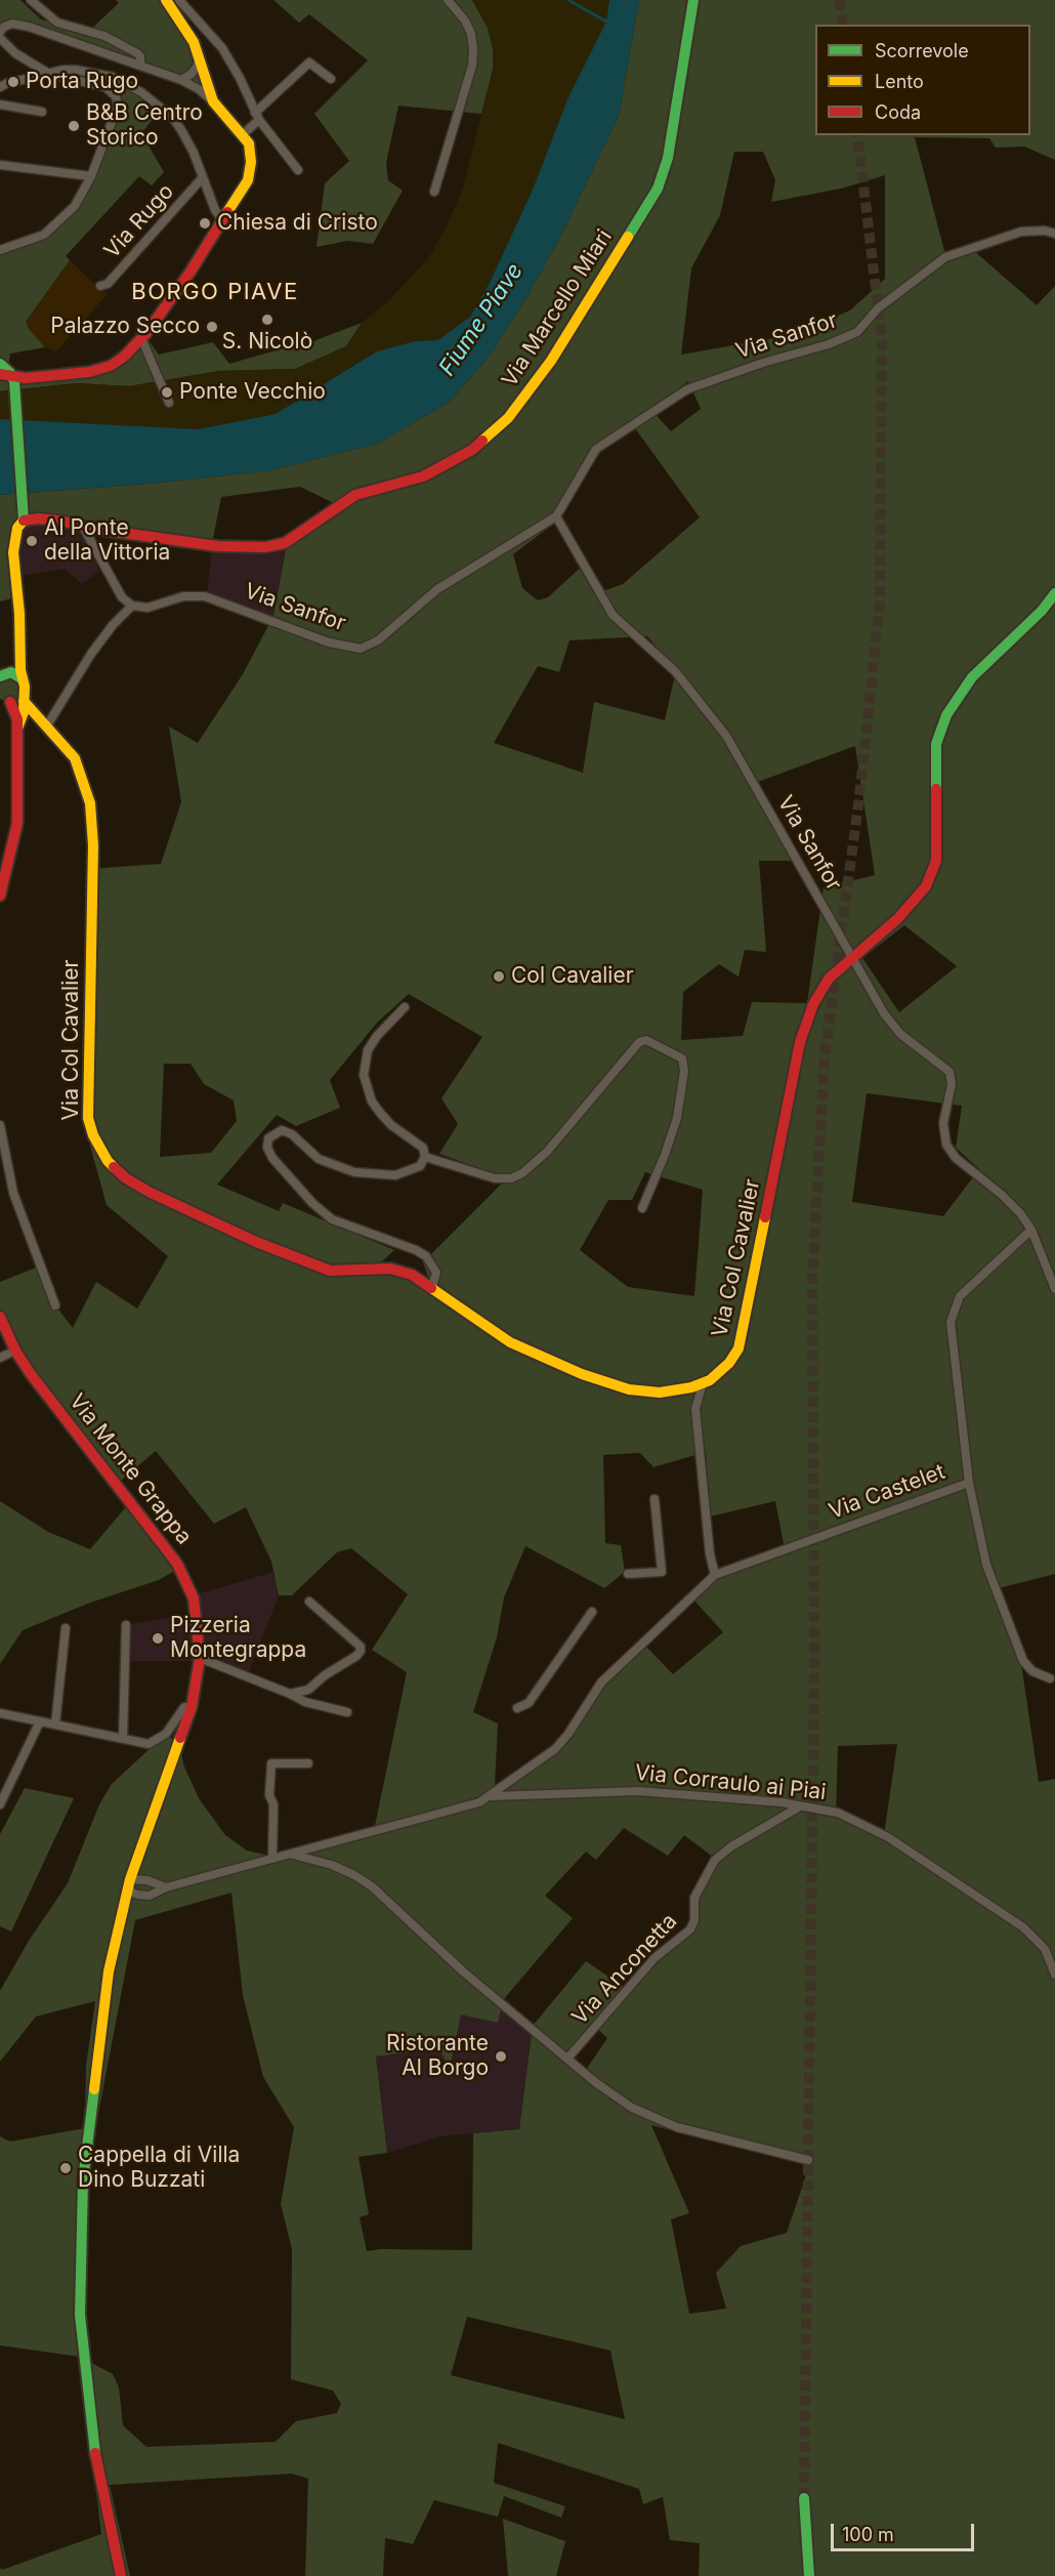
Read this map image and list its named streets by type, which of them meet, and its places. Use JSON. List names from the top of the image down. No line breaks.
{"streets":{"street":["Via Rugo","Via Marcello Miari","Via Sanfor","Via Col Cavalier","Via Monte Grappa","Via Castelet","Via Corraulo ai Piai","Via Anconetta"]},"crossings":[["Via Sanfor","Via Col Cavalier"],["Via Castelet","Via Corraulo ai Piai"],["Via Corraulo ai Piai","Via Anconetta"]],"districts":["BORGO PIAVE"],"water":["Fiume Piave"],"places":["Porta Rugo","B&B Centro Storico","Chiesa di Cristo","S. Nicolò","Palazzo Secco","Ponte Vecchio","Al Ponte della Vittoria","Col Cavalier","Pizzeria Montegrappa","Ristorante Al Borgo","Cappella di Villa Dino Buzzati"],"legend":["Scorrevole","Lento","Coda"],"scale_bar":"100 m"}
